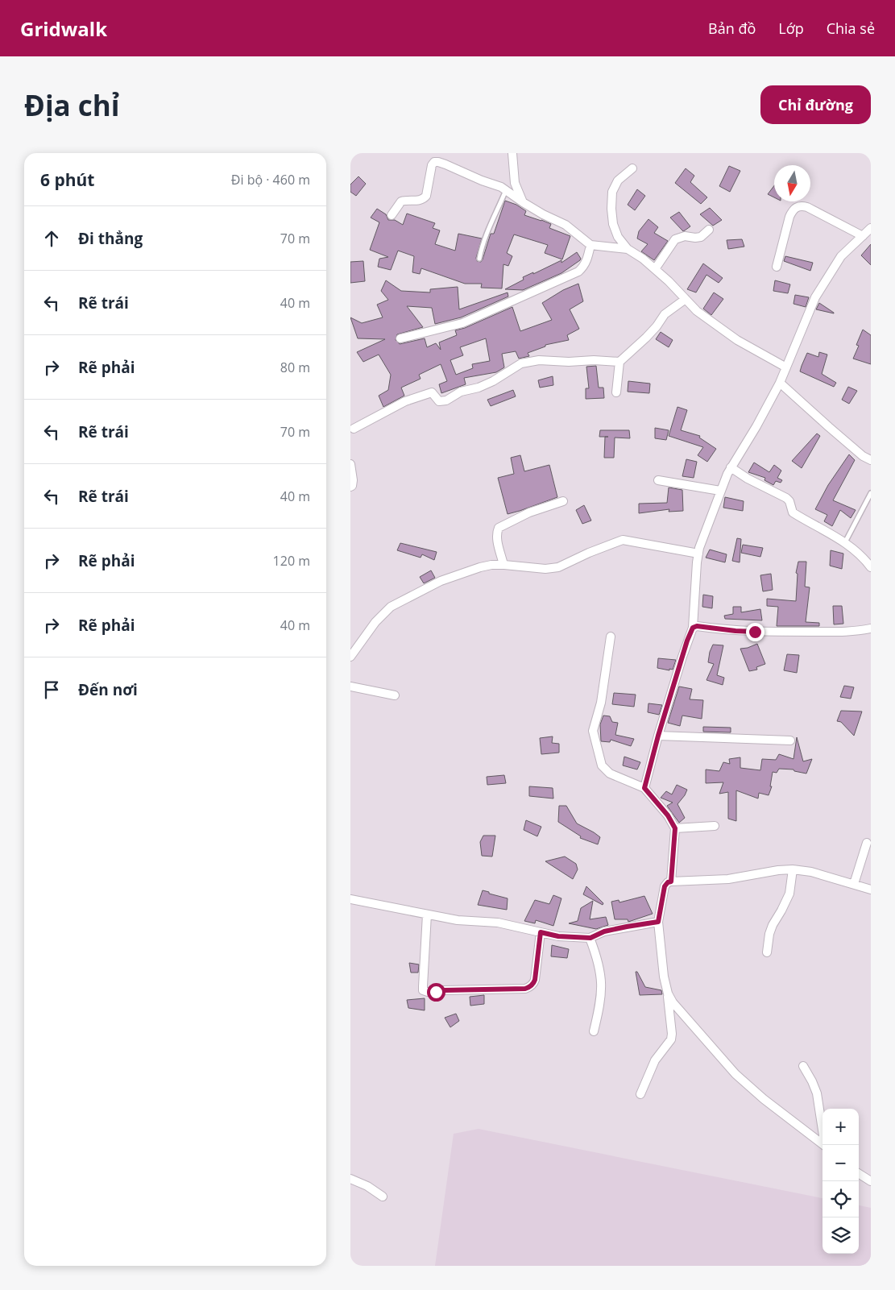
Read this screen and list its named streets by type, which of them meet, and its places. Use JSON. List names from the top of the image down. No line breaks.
{"north":"bottom","page":{"header":"Gridwalk","nav":["Bản đồ","Lớp","Chia sẻ"],"buttons":"Chỉ đường","title":"Địa chỉ","heading":["6 phút","Đi bộ · 460 m"],"list":[["Đi thẳng","70 m"],["Rẽ trái","40 m"],["Rẽ phải","80 m"],["Rẽ trái","70 m"],["Rẽ trái","40 m"],["Rẽ phải","120 m"],["Rẽ phải","40 m"],"Đến nơi"],"map_buttons":["+","−"]}}
